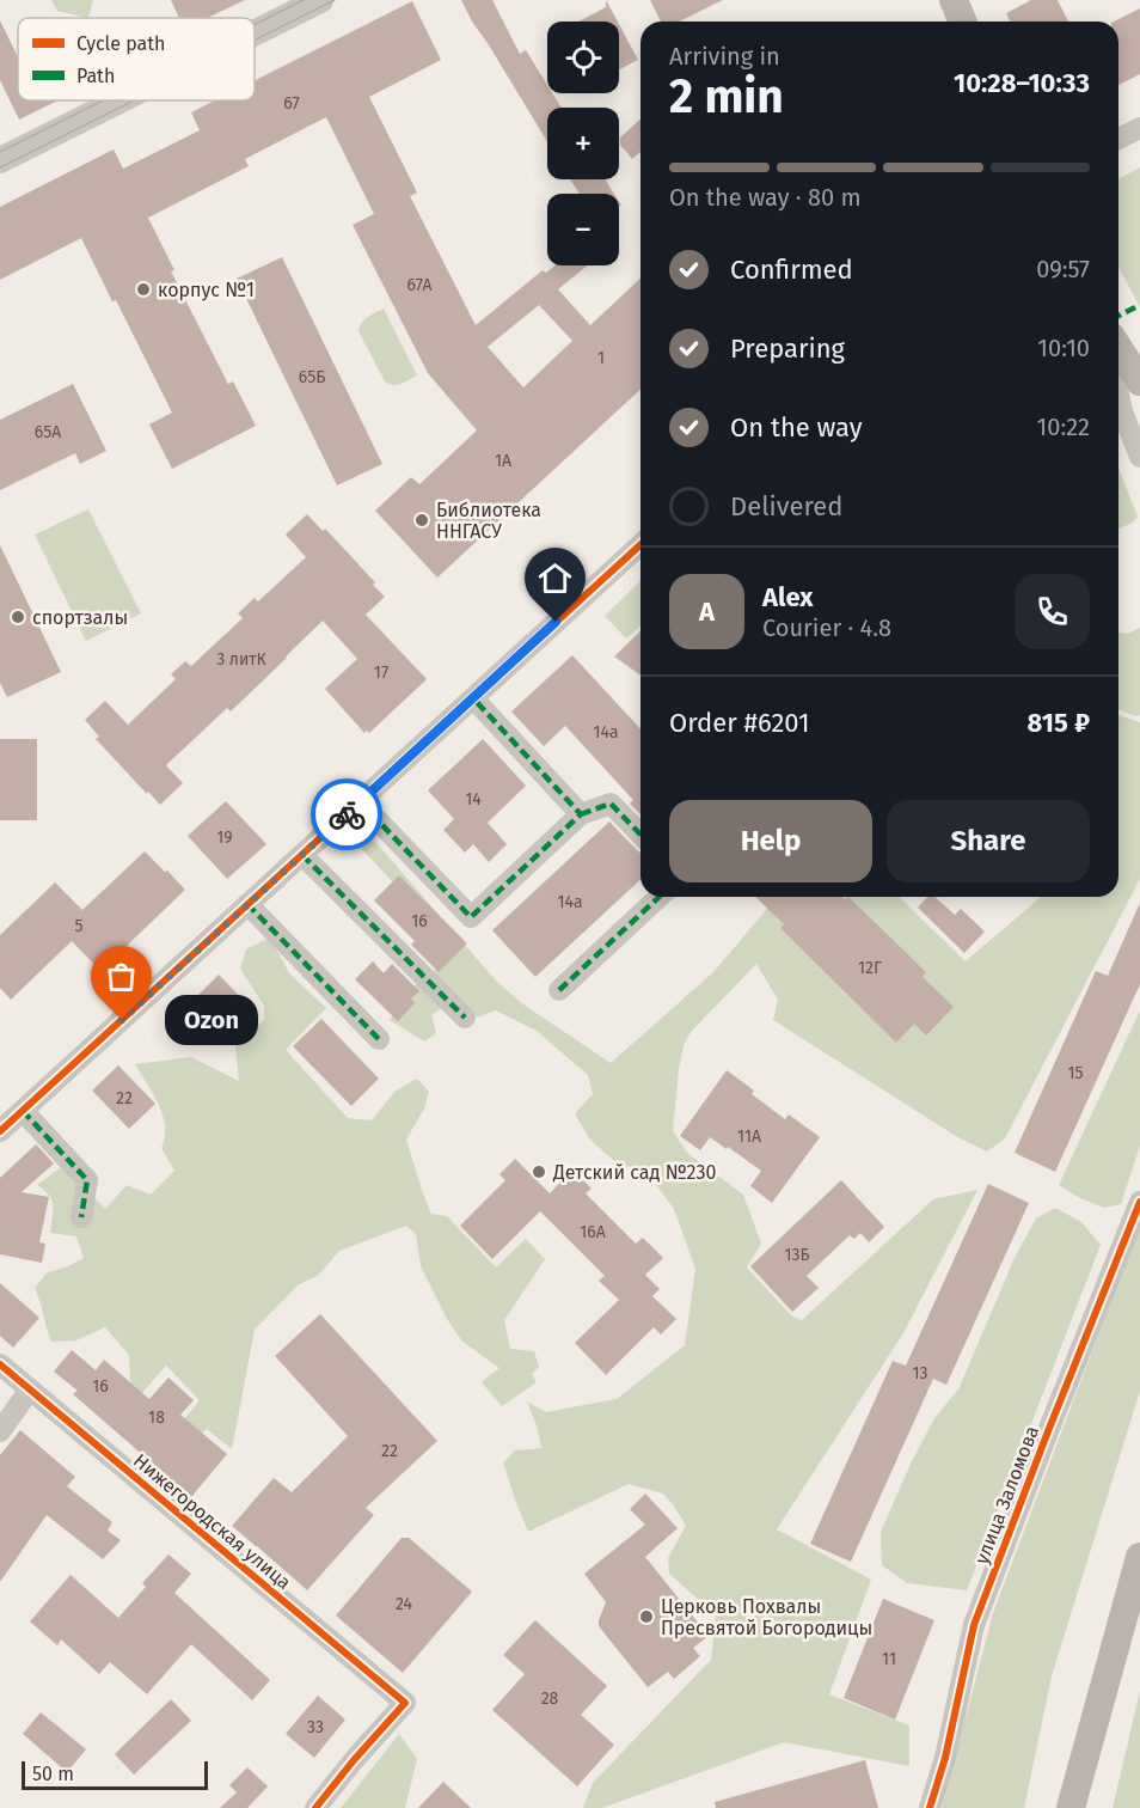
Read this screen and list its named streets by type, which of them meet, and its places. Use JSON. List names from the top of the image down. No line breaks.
{"streets":{"street":["улица Заломова","Нижегородская улица"]},"places":["корпус №1","Библиотека ННГАСУ","спортзалы","Ozon","Детский сад №230","Церковь Похвалы Пресвятой Богородицы"],"house_numbers":["67","67А","1","65Б","65А","1А","3 литК","17","14а","14","19","14а","16","5","12Г","15","22","11А","16А","13Б","13","16","18","22","24","11","28","33"],"legend":["Cycle path","Path"],"scale_bar":"50 m","page":{"map_buttons":["+","−"],"heading":["2 min","Arriving in","10:28–10:33"],"panel":["Alex","Courier · 4.8","Order #6201","815 ₽"],"bar":"On the way · 80 m","list":[["Confirmed","09:57"],["Preparing","10:10"],["On the way","10:22"],"Delivered"],"round":"A","buttons":["Help","Share"],"bubble":"Ozon","scale":"50 m"}}
